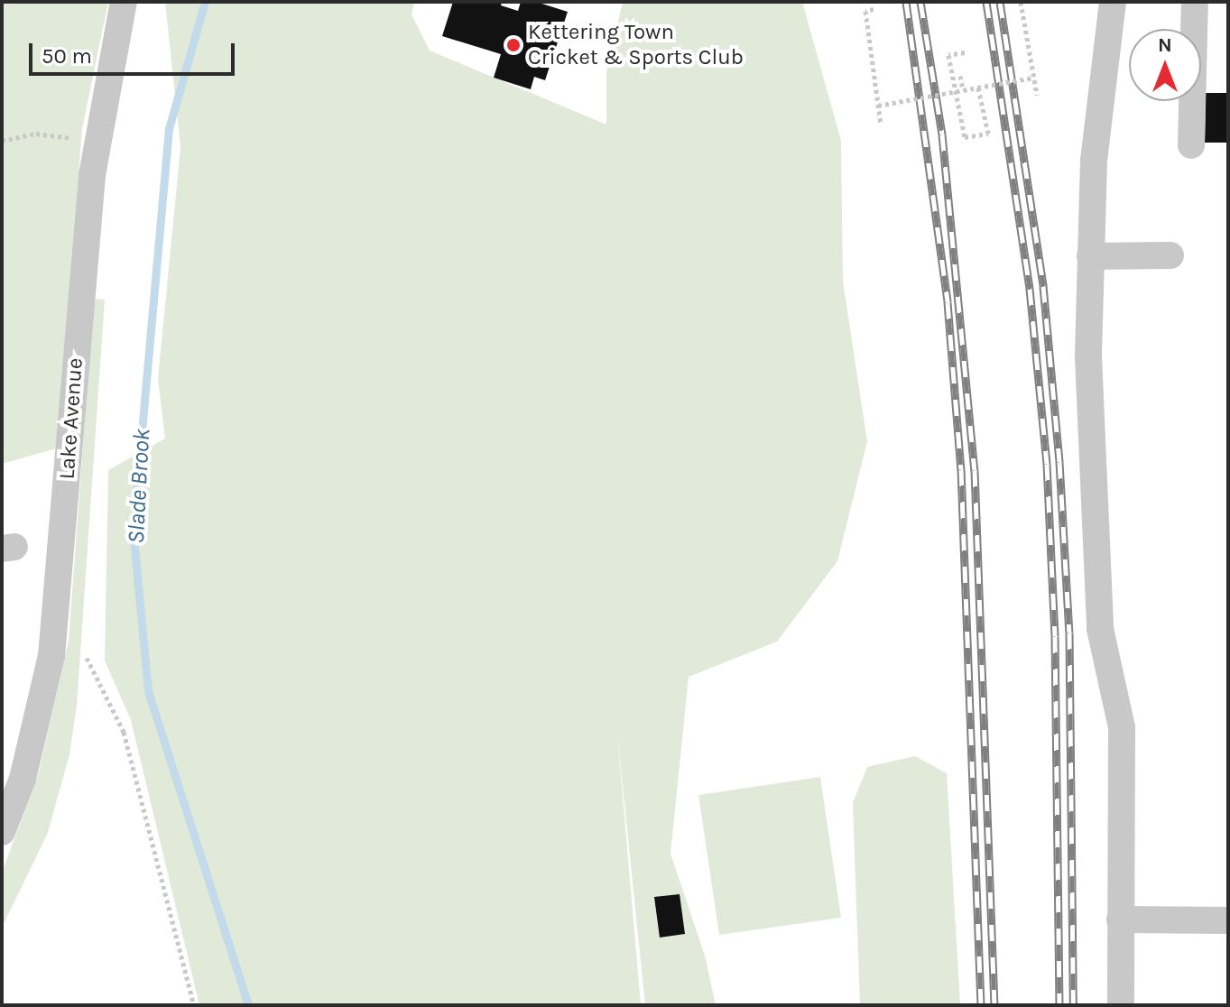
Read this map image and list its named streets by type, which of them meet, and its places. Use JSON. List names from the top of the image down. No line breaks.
{"streets":{"street":["Lake Avenue"]},"water":["Slade Brook"],"places":["Kettering Town Cricket & Sports Club"],"scale_bar":"50 m","north":"top"}
